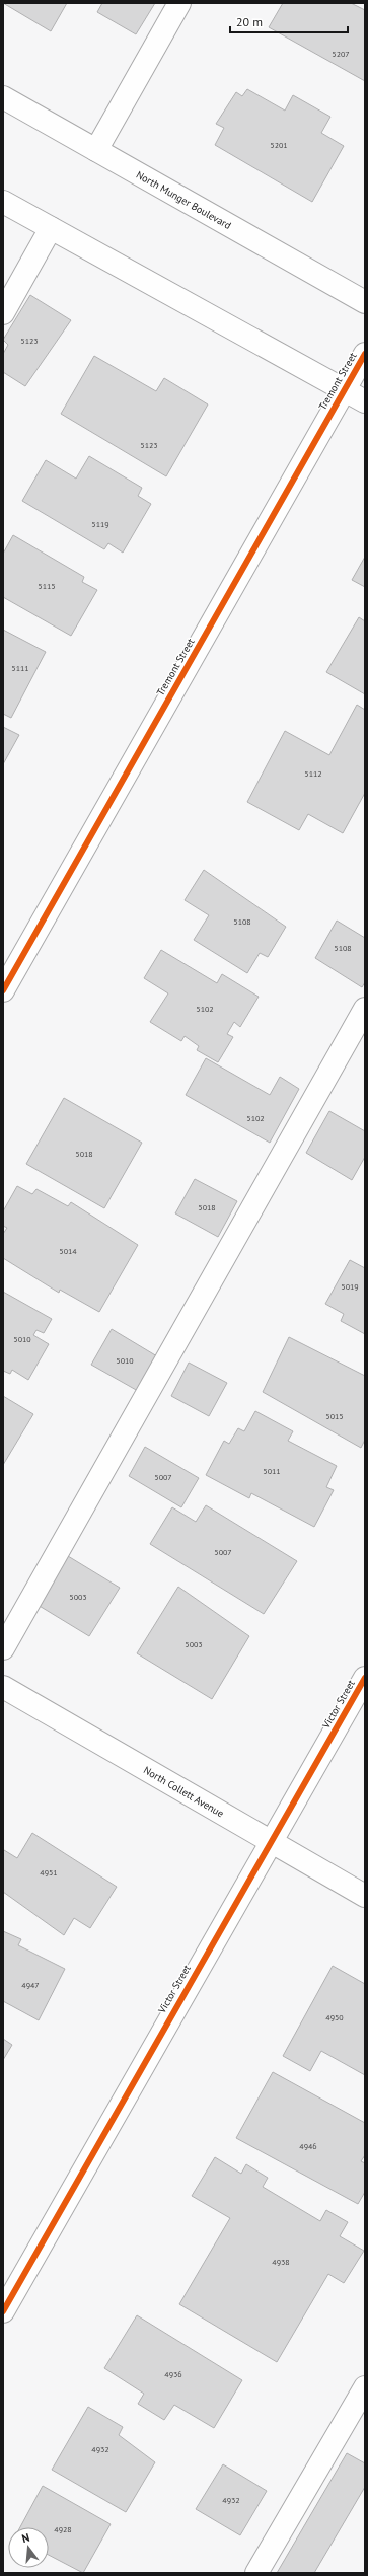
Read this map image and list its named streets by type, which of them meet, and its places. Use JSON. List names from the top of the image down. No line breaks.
{"streets":{"street":["North Munger Boulevard","Tremont Street","Victor Street","North Collett Avenue"]},"crossings":[["Victor Street","North Collett Avenue"]],"house_numbers":["5207","5201","5123","5123","5119","5115","5111","5112","5108","5108","5102","5102","5018","5018","5014","5019","5010","5010","5015","5011","5007","5007","5003","5003","4951","4947","4950","4946","4938","4936","4932","4932","4928"],"scale_bar":"20 m","north":"top"}
